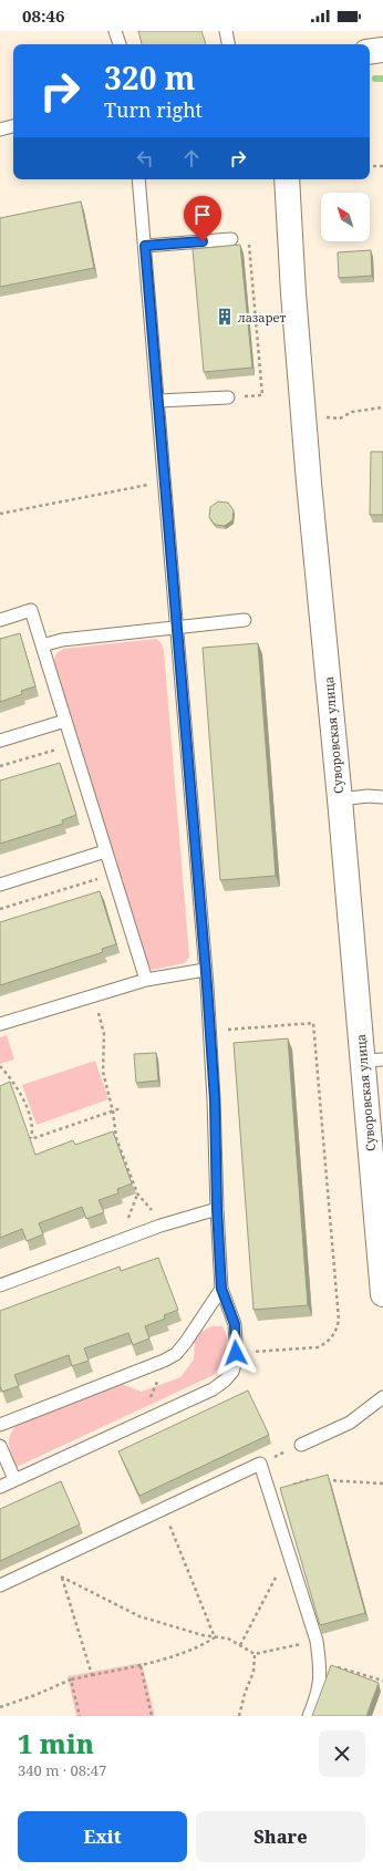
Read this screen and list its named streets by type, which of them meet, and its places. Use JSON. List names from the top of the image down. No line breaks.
{"streets":{"street":["Суворовская улица"]},"places":{"building":["лазарет"]},"north":"top left","page":{"status":"08:46","turn":["320 m","Turn right"],"heading":["1 min","340 m · 08:47"],"buttons":["Exit","Share"]}}
